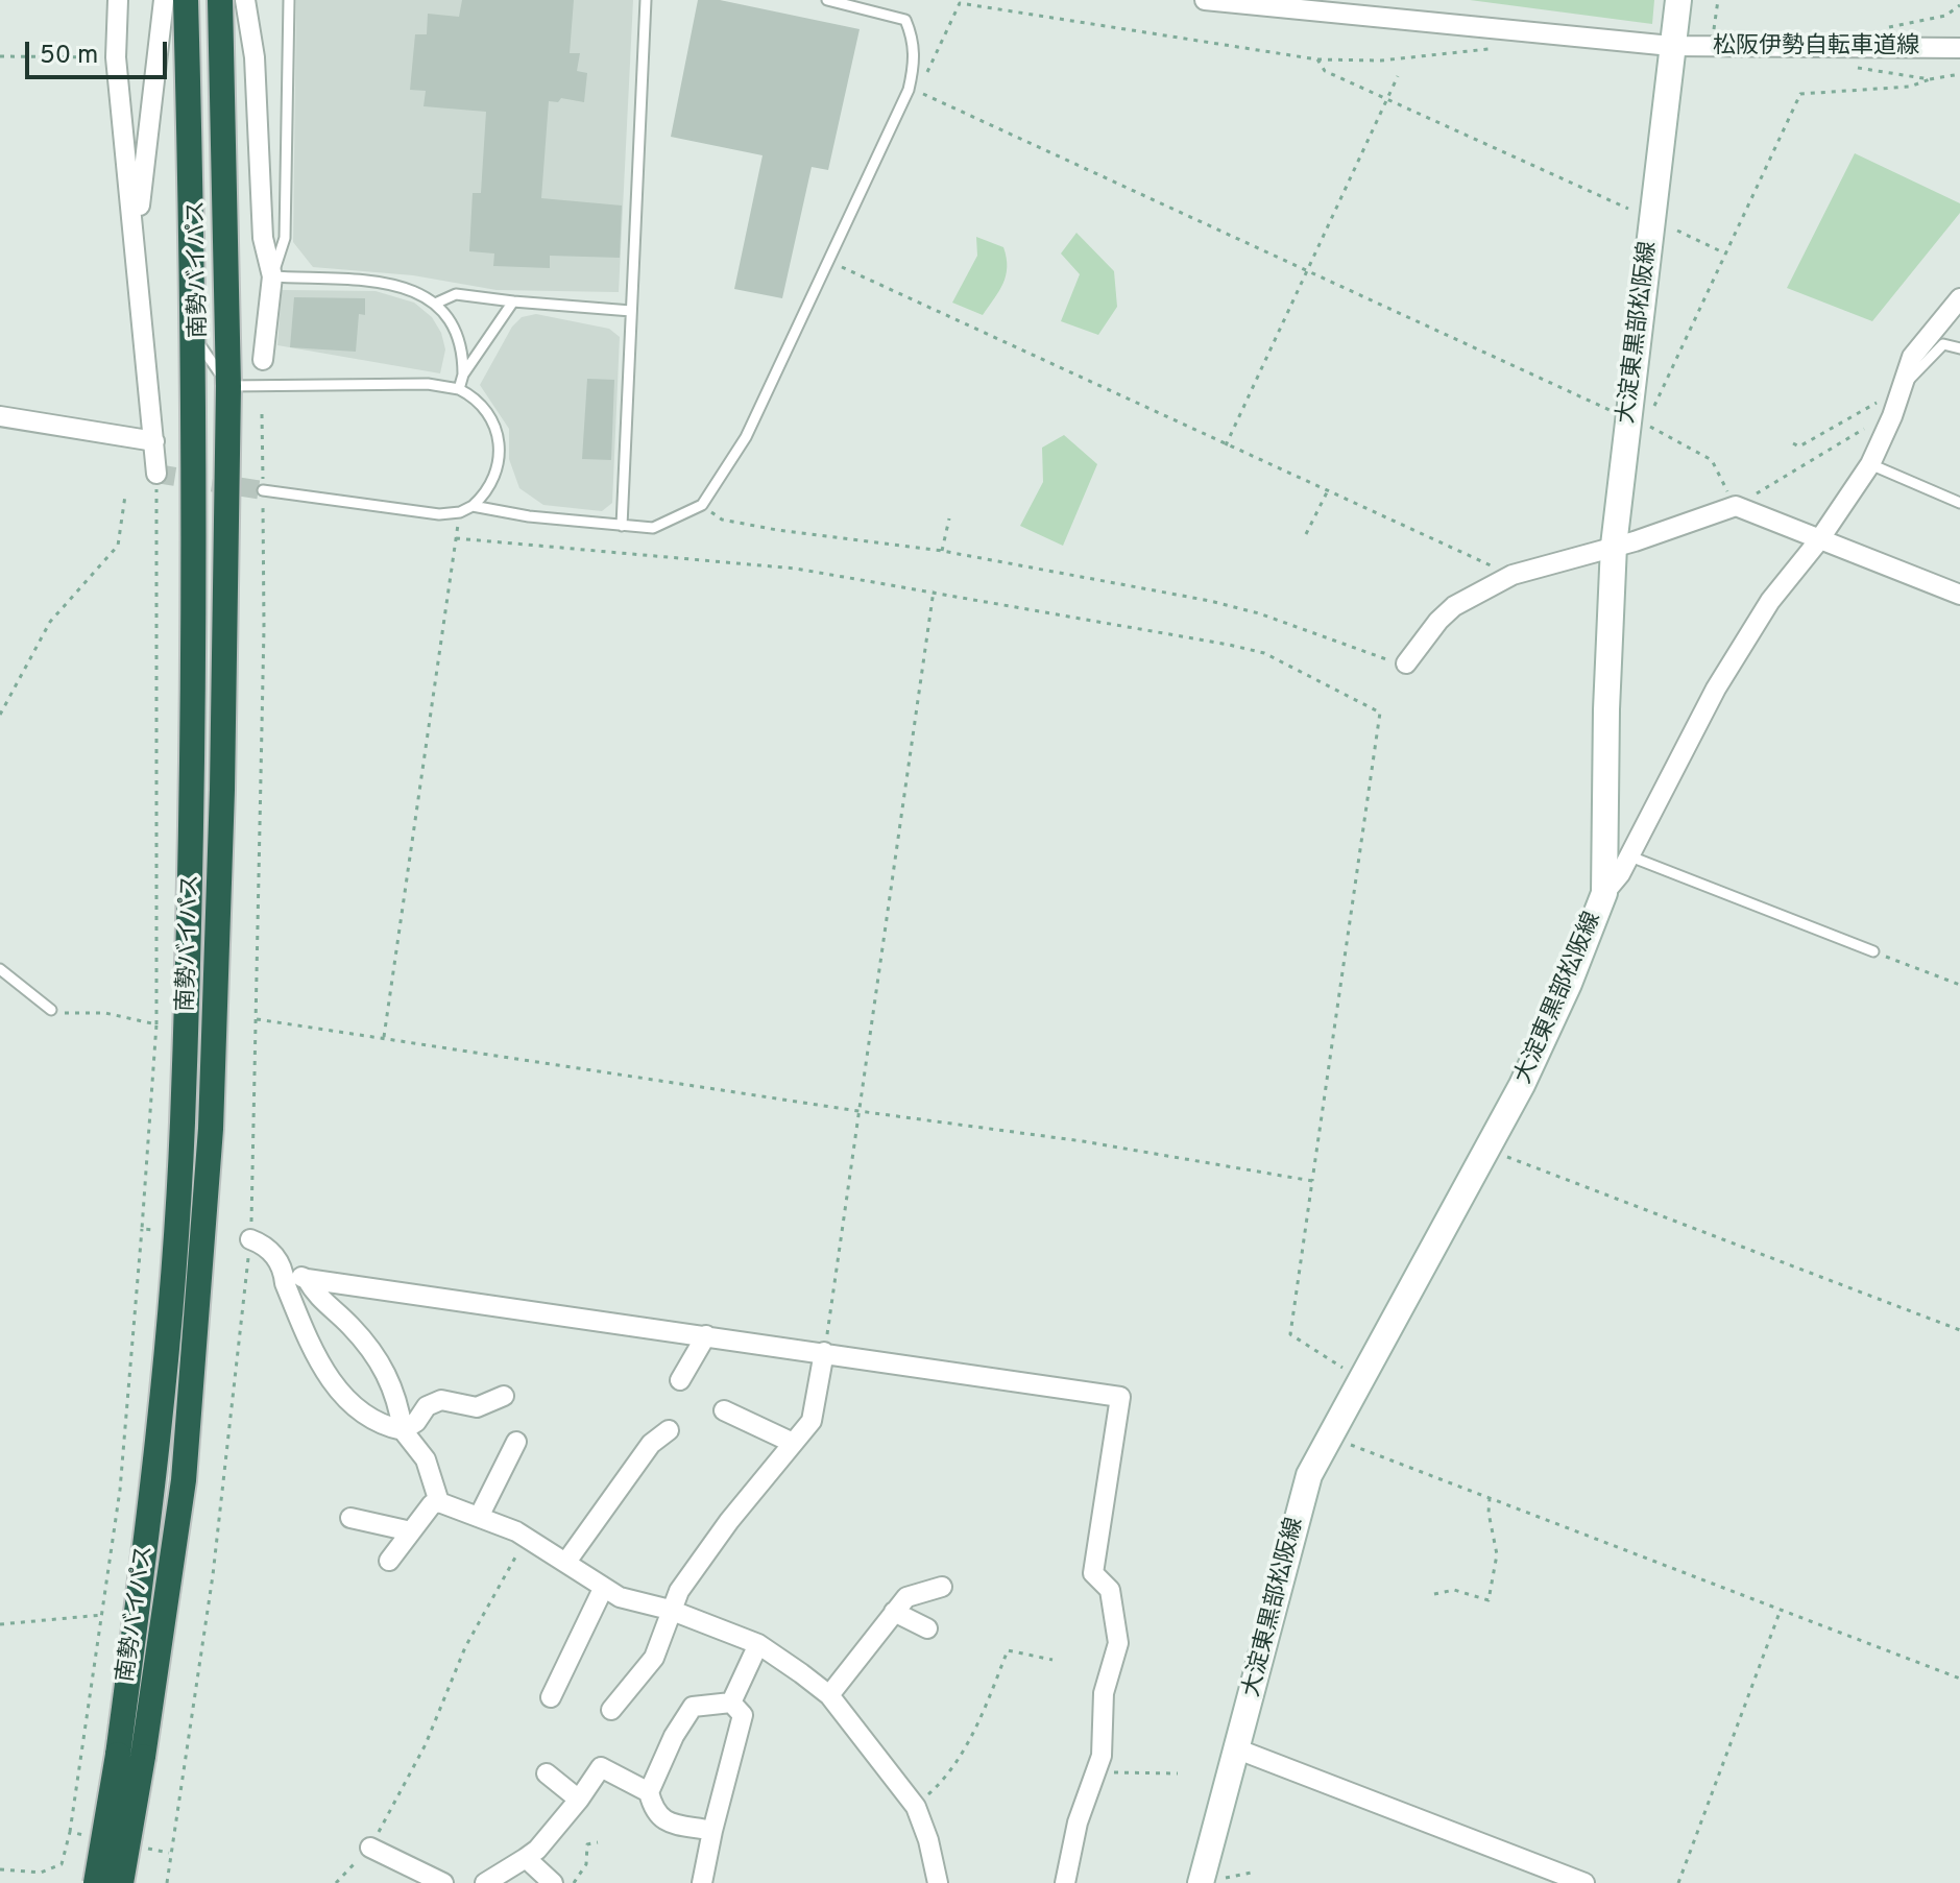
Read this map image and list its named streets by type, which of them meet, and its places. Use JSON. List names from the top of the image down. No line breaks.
{"streets":{"highway":["南勢バイパス"],"main road":["大淀東黒部松阪線"],"street":["松阪伊勢自転車道線"]},"crossings":[["松阪伊勢自転車道線","大淀東黒部松阪線"]],"scale_bar":"50 m"}
